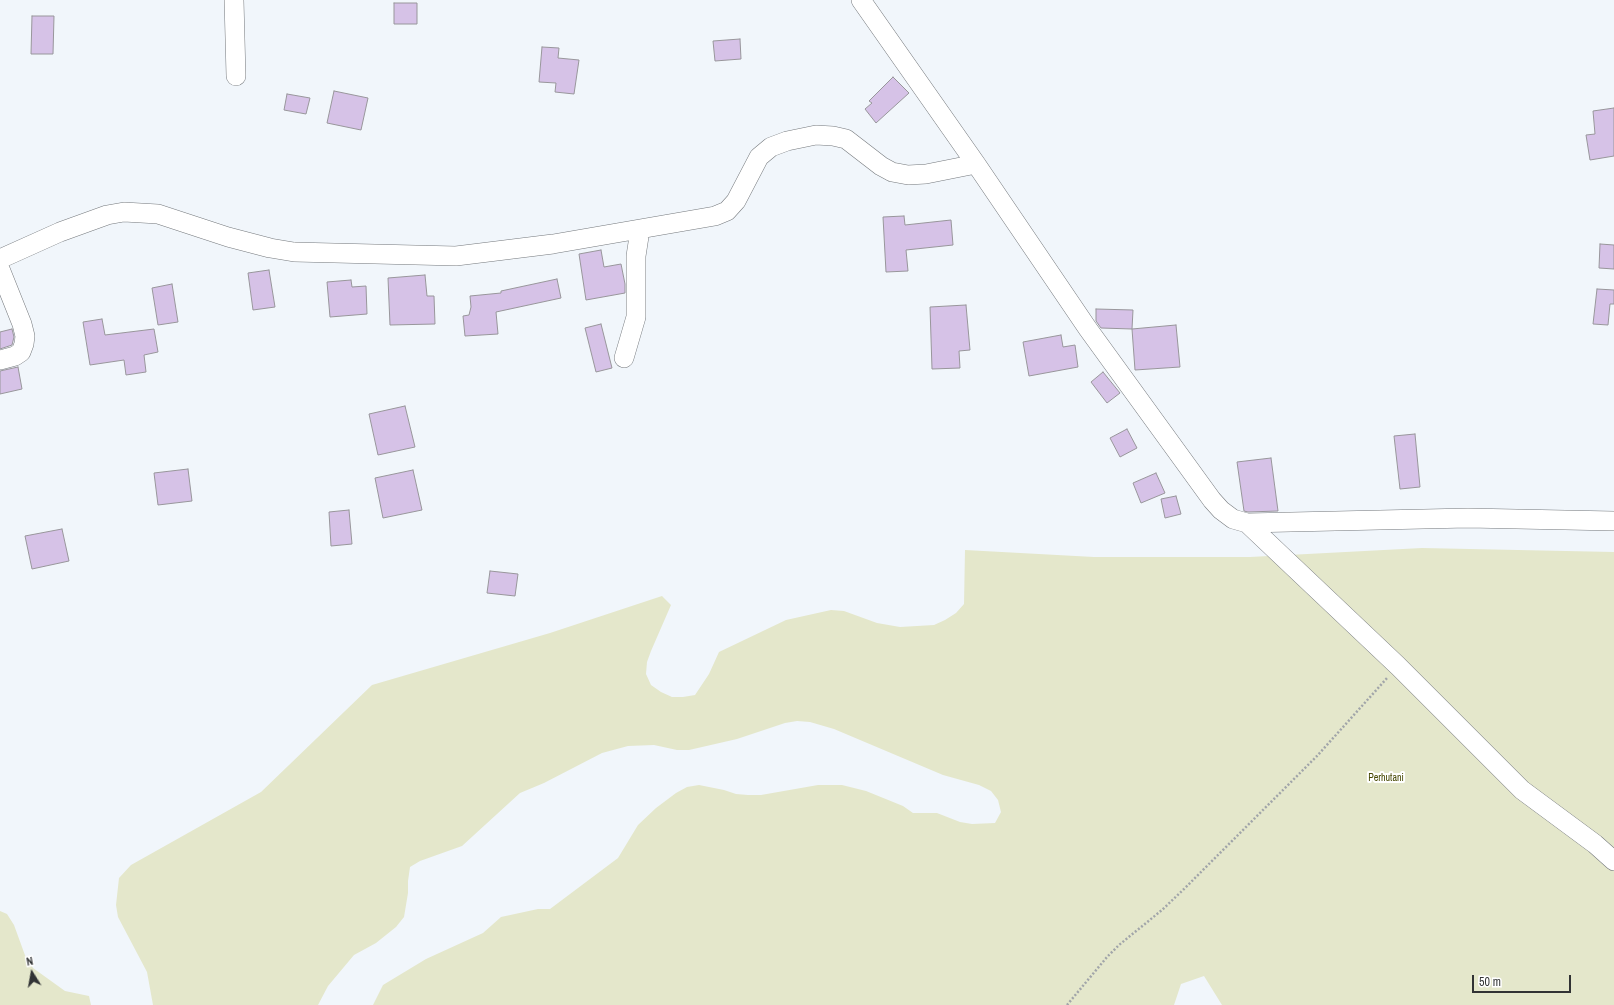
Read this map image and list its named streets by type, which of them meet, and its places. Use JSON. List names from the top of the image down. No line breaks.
{"parks":["Perhutani"],"scale_bar":"50 m","north":"top"}
